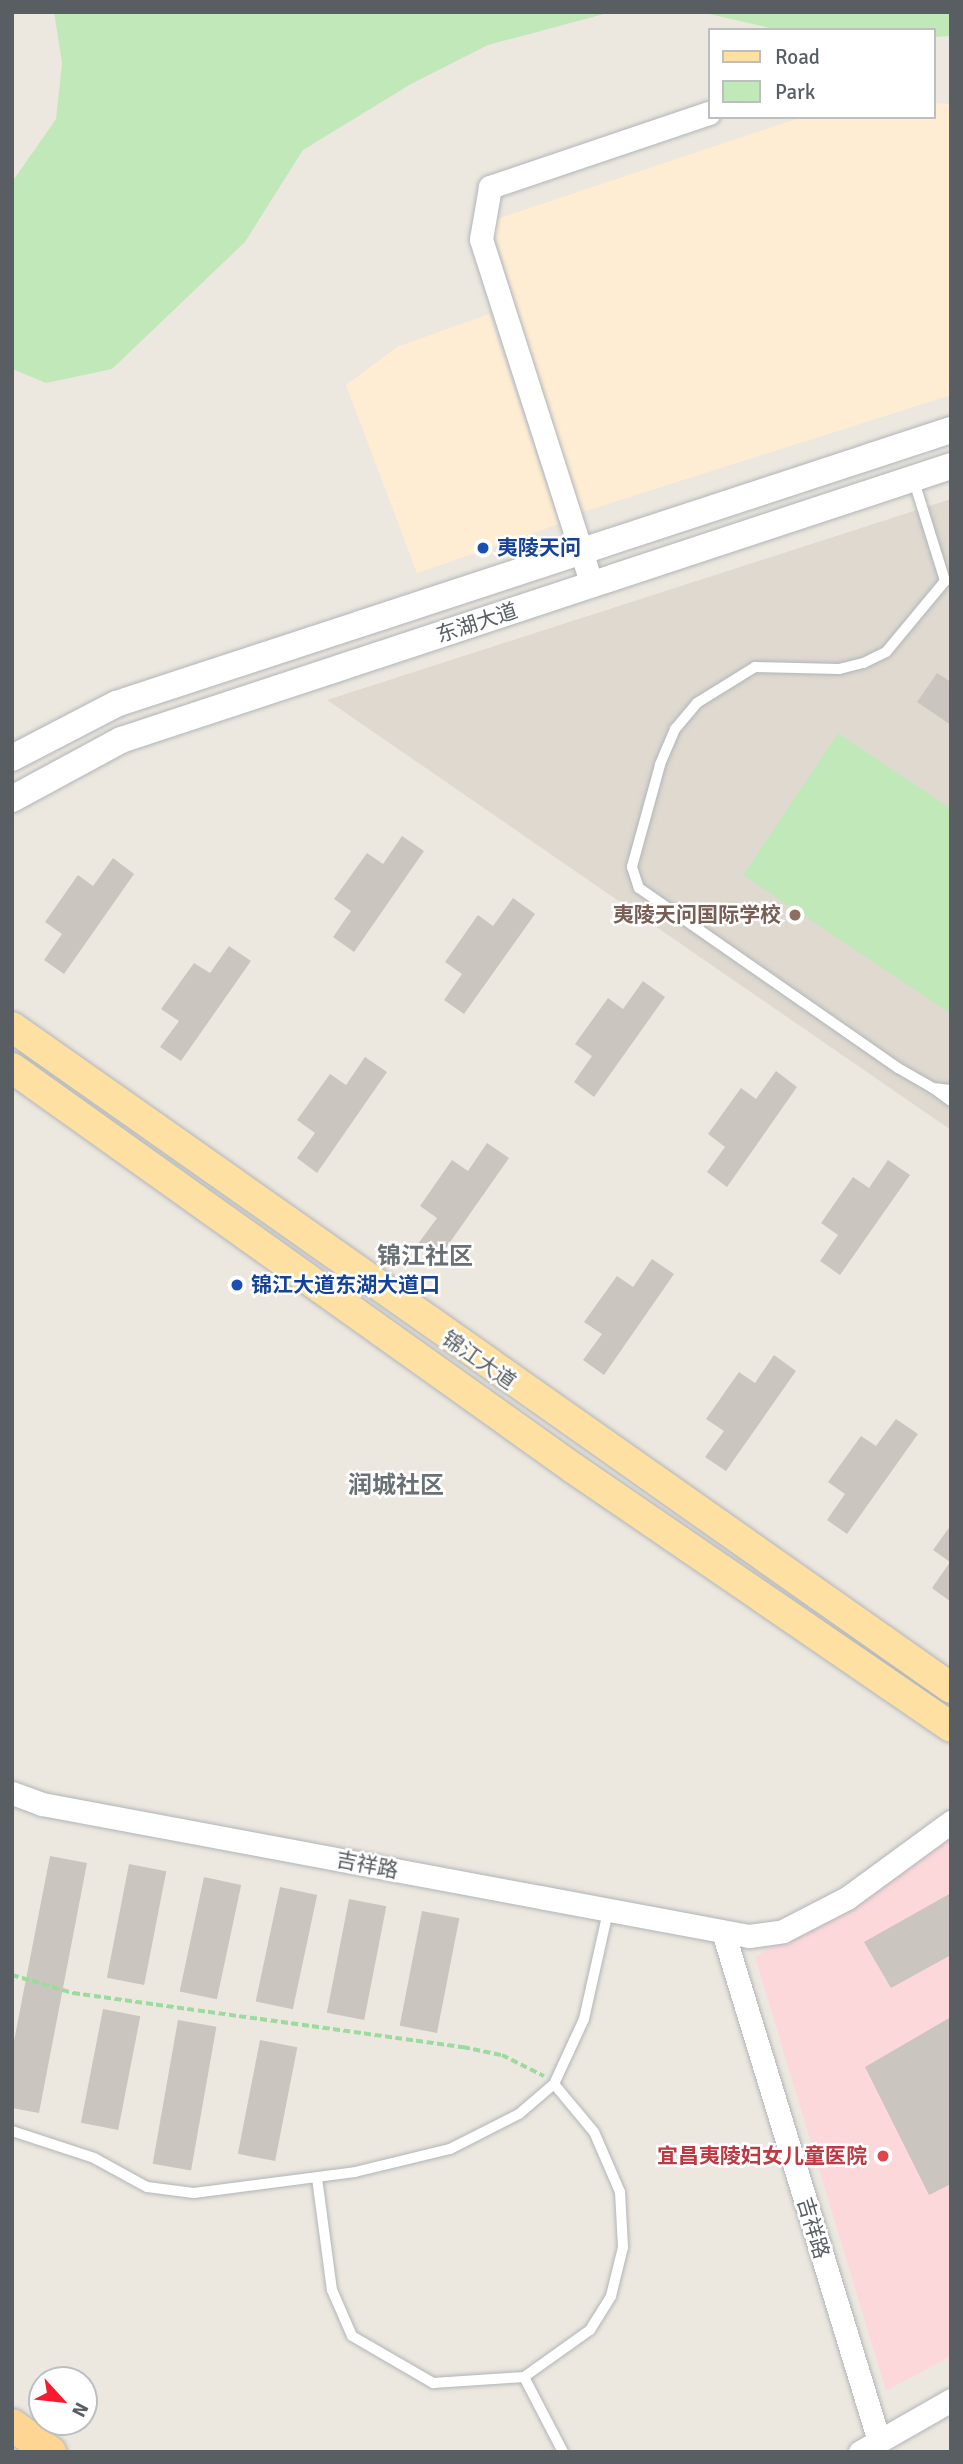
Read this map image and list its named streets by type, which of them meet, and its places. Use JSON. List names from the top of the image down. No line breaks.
{"streets":{"main road":["东湖大道","锦江大道"],"street":["吉祥路"]},"districts":["锦江社区","润城社区"],"places":["夷陵天问","夷陵天问国际学校","锦江大道东湖大道口","宜昌夷陵妇女儿童医院"],"legend":["Road","Park"],"north":"bottom right"}
